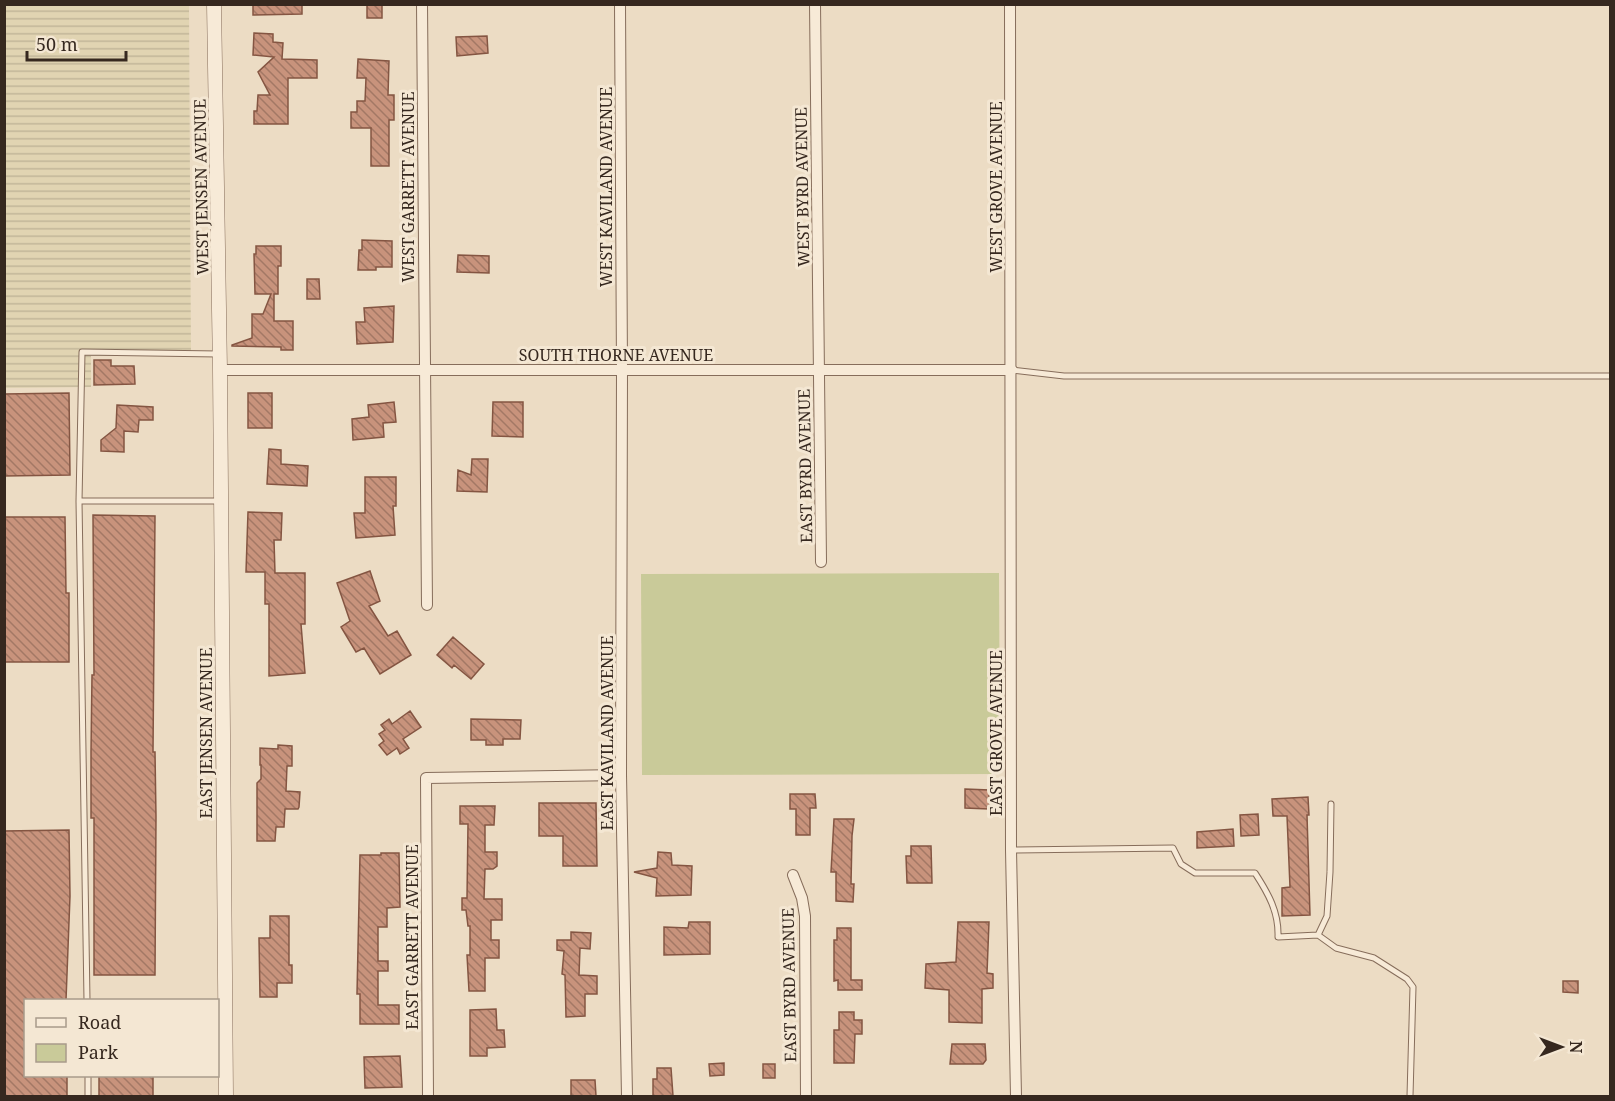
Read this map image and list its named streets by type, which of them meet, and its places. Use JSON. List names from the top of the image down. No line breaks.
{"streets":{"street":["WEST JENSEN AVENUE","WEST GARRETT AVENUE","WEST KAVILAND AVENUE","WEST BYRD AVENUE","WEST GROVE AVENUE","SOUTH THORNE AVENUE","EAST BYRD AVENUE","EAST JENSEN AVENUE","EAST KAVILAND AVENUE","EAST GROVE AVENUE","EAST GARRETT AVENUE"]},"crossings":[["WEST JENSEN AVENUE","SOUTH THORNE AVENUE"],["WEST JENSEN AVENUE","EAST JENSEN AVENUE"],["WEST GARRETT AVENUE","SOUTH THORNE AVENUE"],["WEST KAVILAND AVENUE","SOUTH THORNE AVENUE"],["WEST KAVILAND AVENUE","EAST KAVILAND AVENUE"],["WEST BYRD AVENUE","SOUTH THORNE AVENUE"],["WEST BYRD AVENUE","EAST BYRD AVENUE"],["WEST GROVE AVENUE","SOUTH THORNE AVENUE"],["WEST GROVE AVENUE","EAST GROVE AVENUE"],["SOUTH THORNE AVENUE","EAST BYRD AVENUE"],["SOUTH THORNE AVENUE","EAST JENSEN AVENUE"],["SOUTH THORNE AVENUE","EAST KAVILAND AVENUE"],["SOUTH THORNE AVENUE","EAST GROVE AVENUE"],["EAST KAVILAND AVENUE","EAST GARRETT AVENUE"]],"legend":["Road","Park"],"scale_bar":"50 m","north":"right"}
